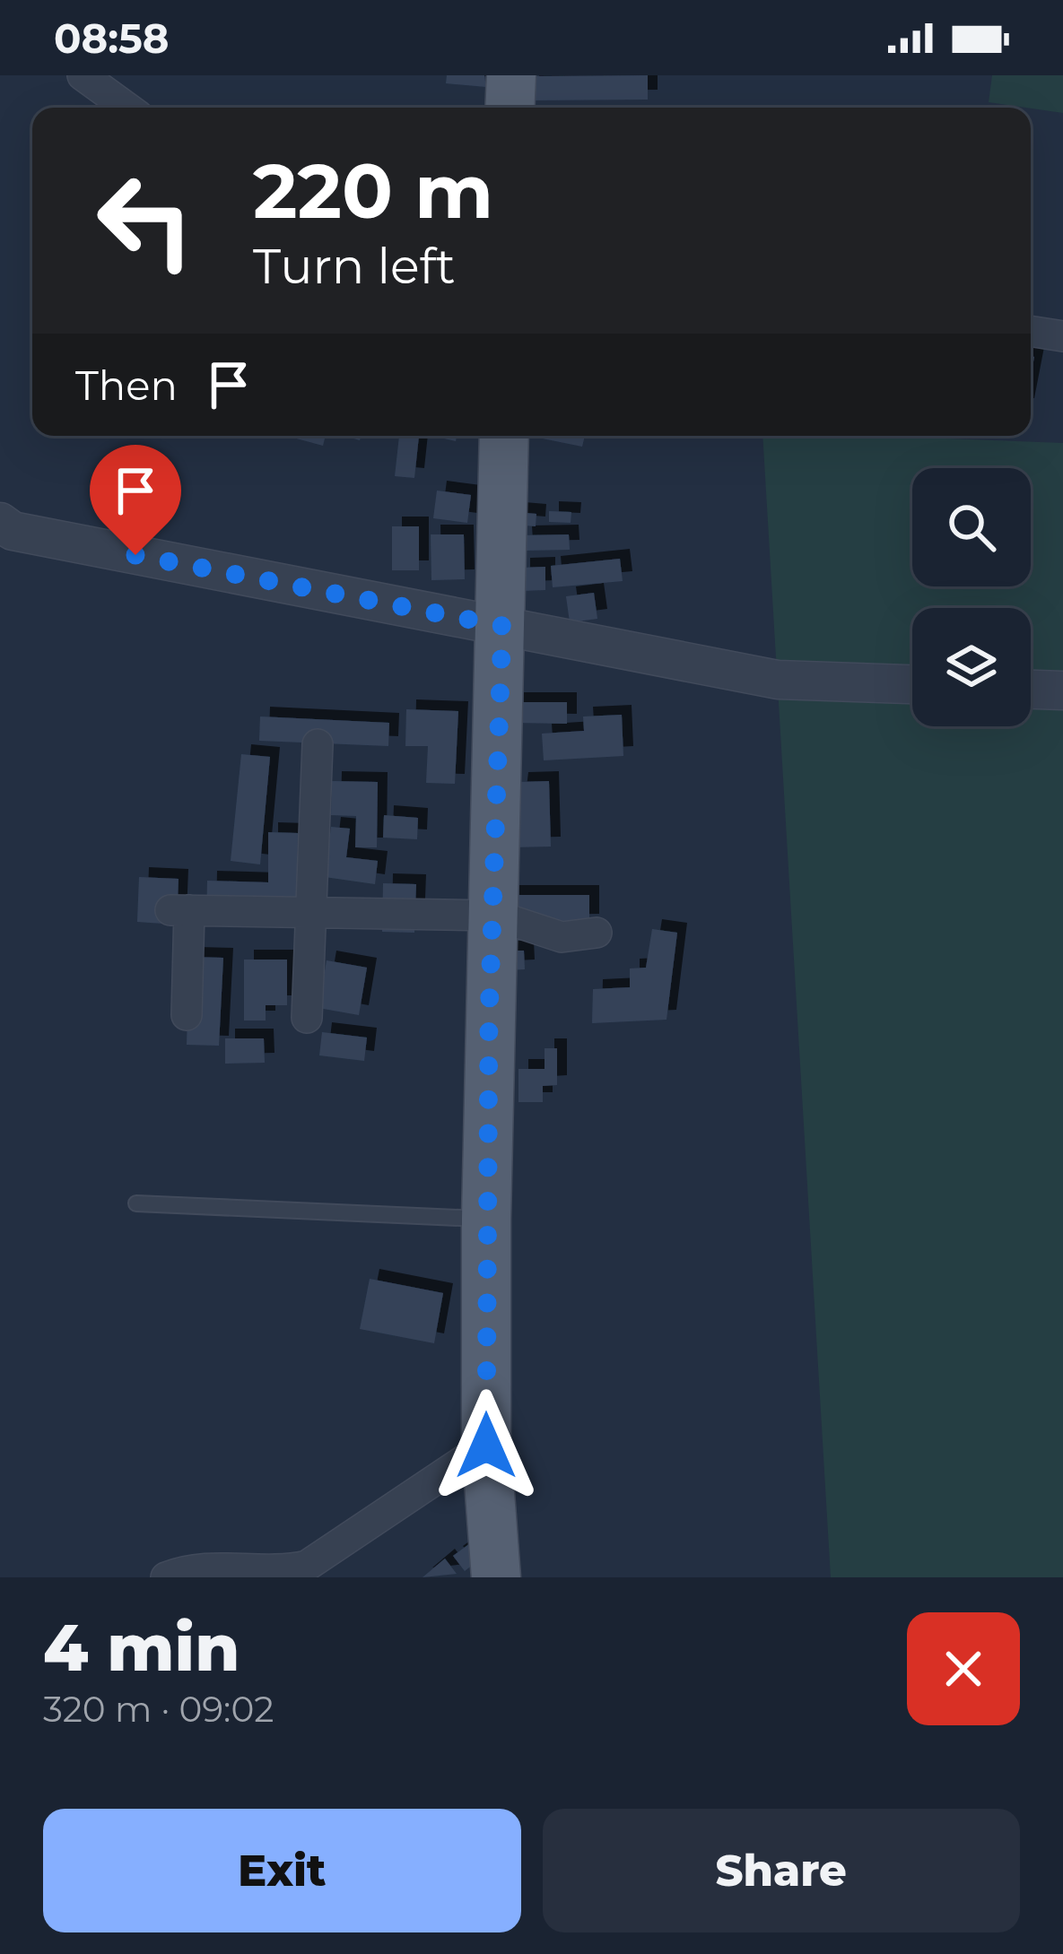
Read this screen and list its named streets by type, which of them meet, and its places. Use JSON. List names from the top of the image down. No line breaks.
{"page":{"status":"08:58","turn":["220 m","Turn left"],"then":"Then","heading":["4 min","320 m · 09:02"],"buttons":["Exit","Share"]}}
